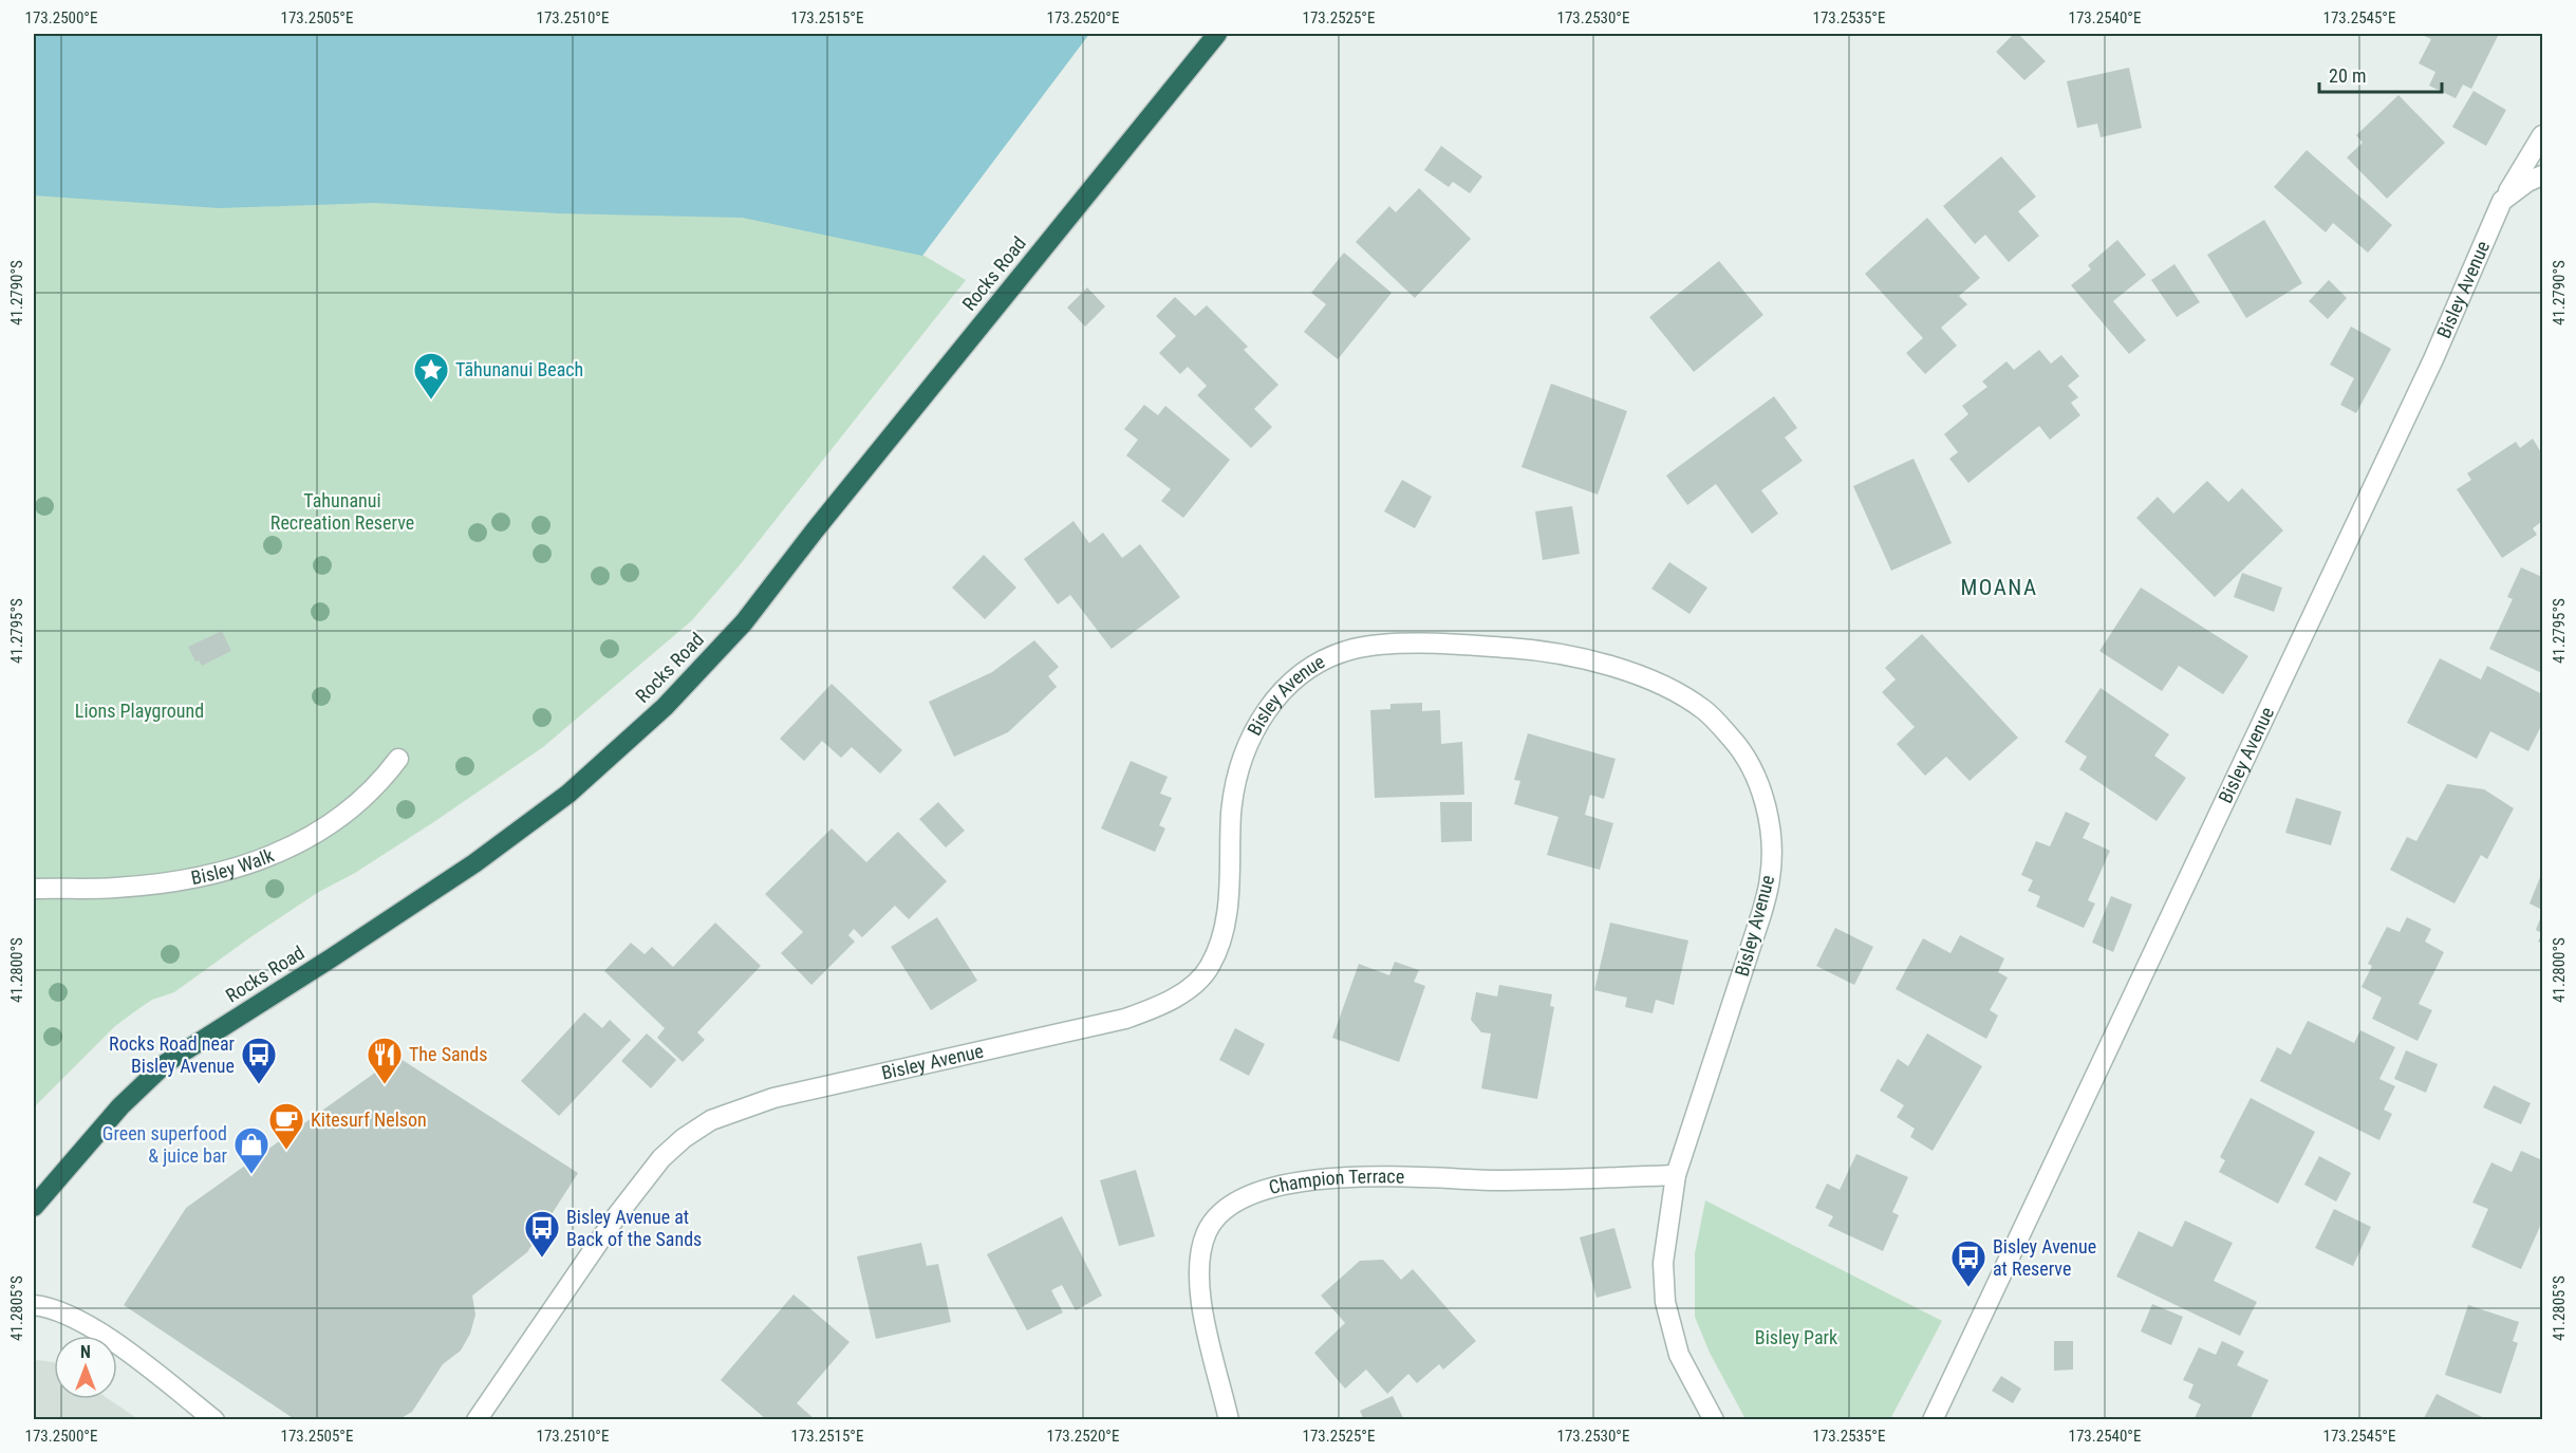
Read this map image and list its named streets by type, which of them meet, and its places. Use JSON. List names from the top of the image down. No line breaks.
{"streets":{"highway":["Rocks Road"],"street":["Bisley Avenue","Bisley Walk","Champion Terrace"]},"crossings":[["Bisley Avenue","Champion Terrace"]],"districts":["MOANA"],"parks":["Tahunanui Recreation Reserve","Lions Playground","Bisley Park"],"places":{"place":["Tāhunanui Beach"],"bus stop":["Rocks Road near Bisley Avenue","Bisley Avenue at Back of the Sands","Bisley Avenue at Reserve"],"restaurant":["The Sands"],"cafe":["Kitesurf Nelson"],"shop":["Green superfood & juice bar"]},"scale_bar":"20 m","north":"top","coordinates":["173.2500°E","173.2505°E","173.2510°E","173.2515°E","173.2520°E","173.2525°E","173.2530°E","173.2535°E","173.2540°E","173.2545°E","41.2790°S","41.2795°S","41.2800°S","41.2805°S"]}
